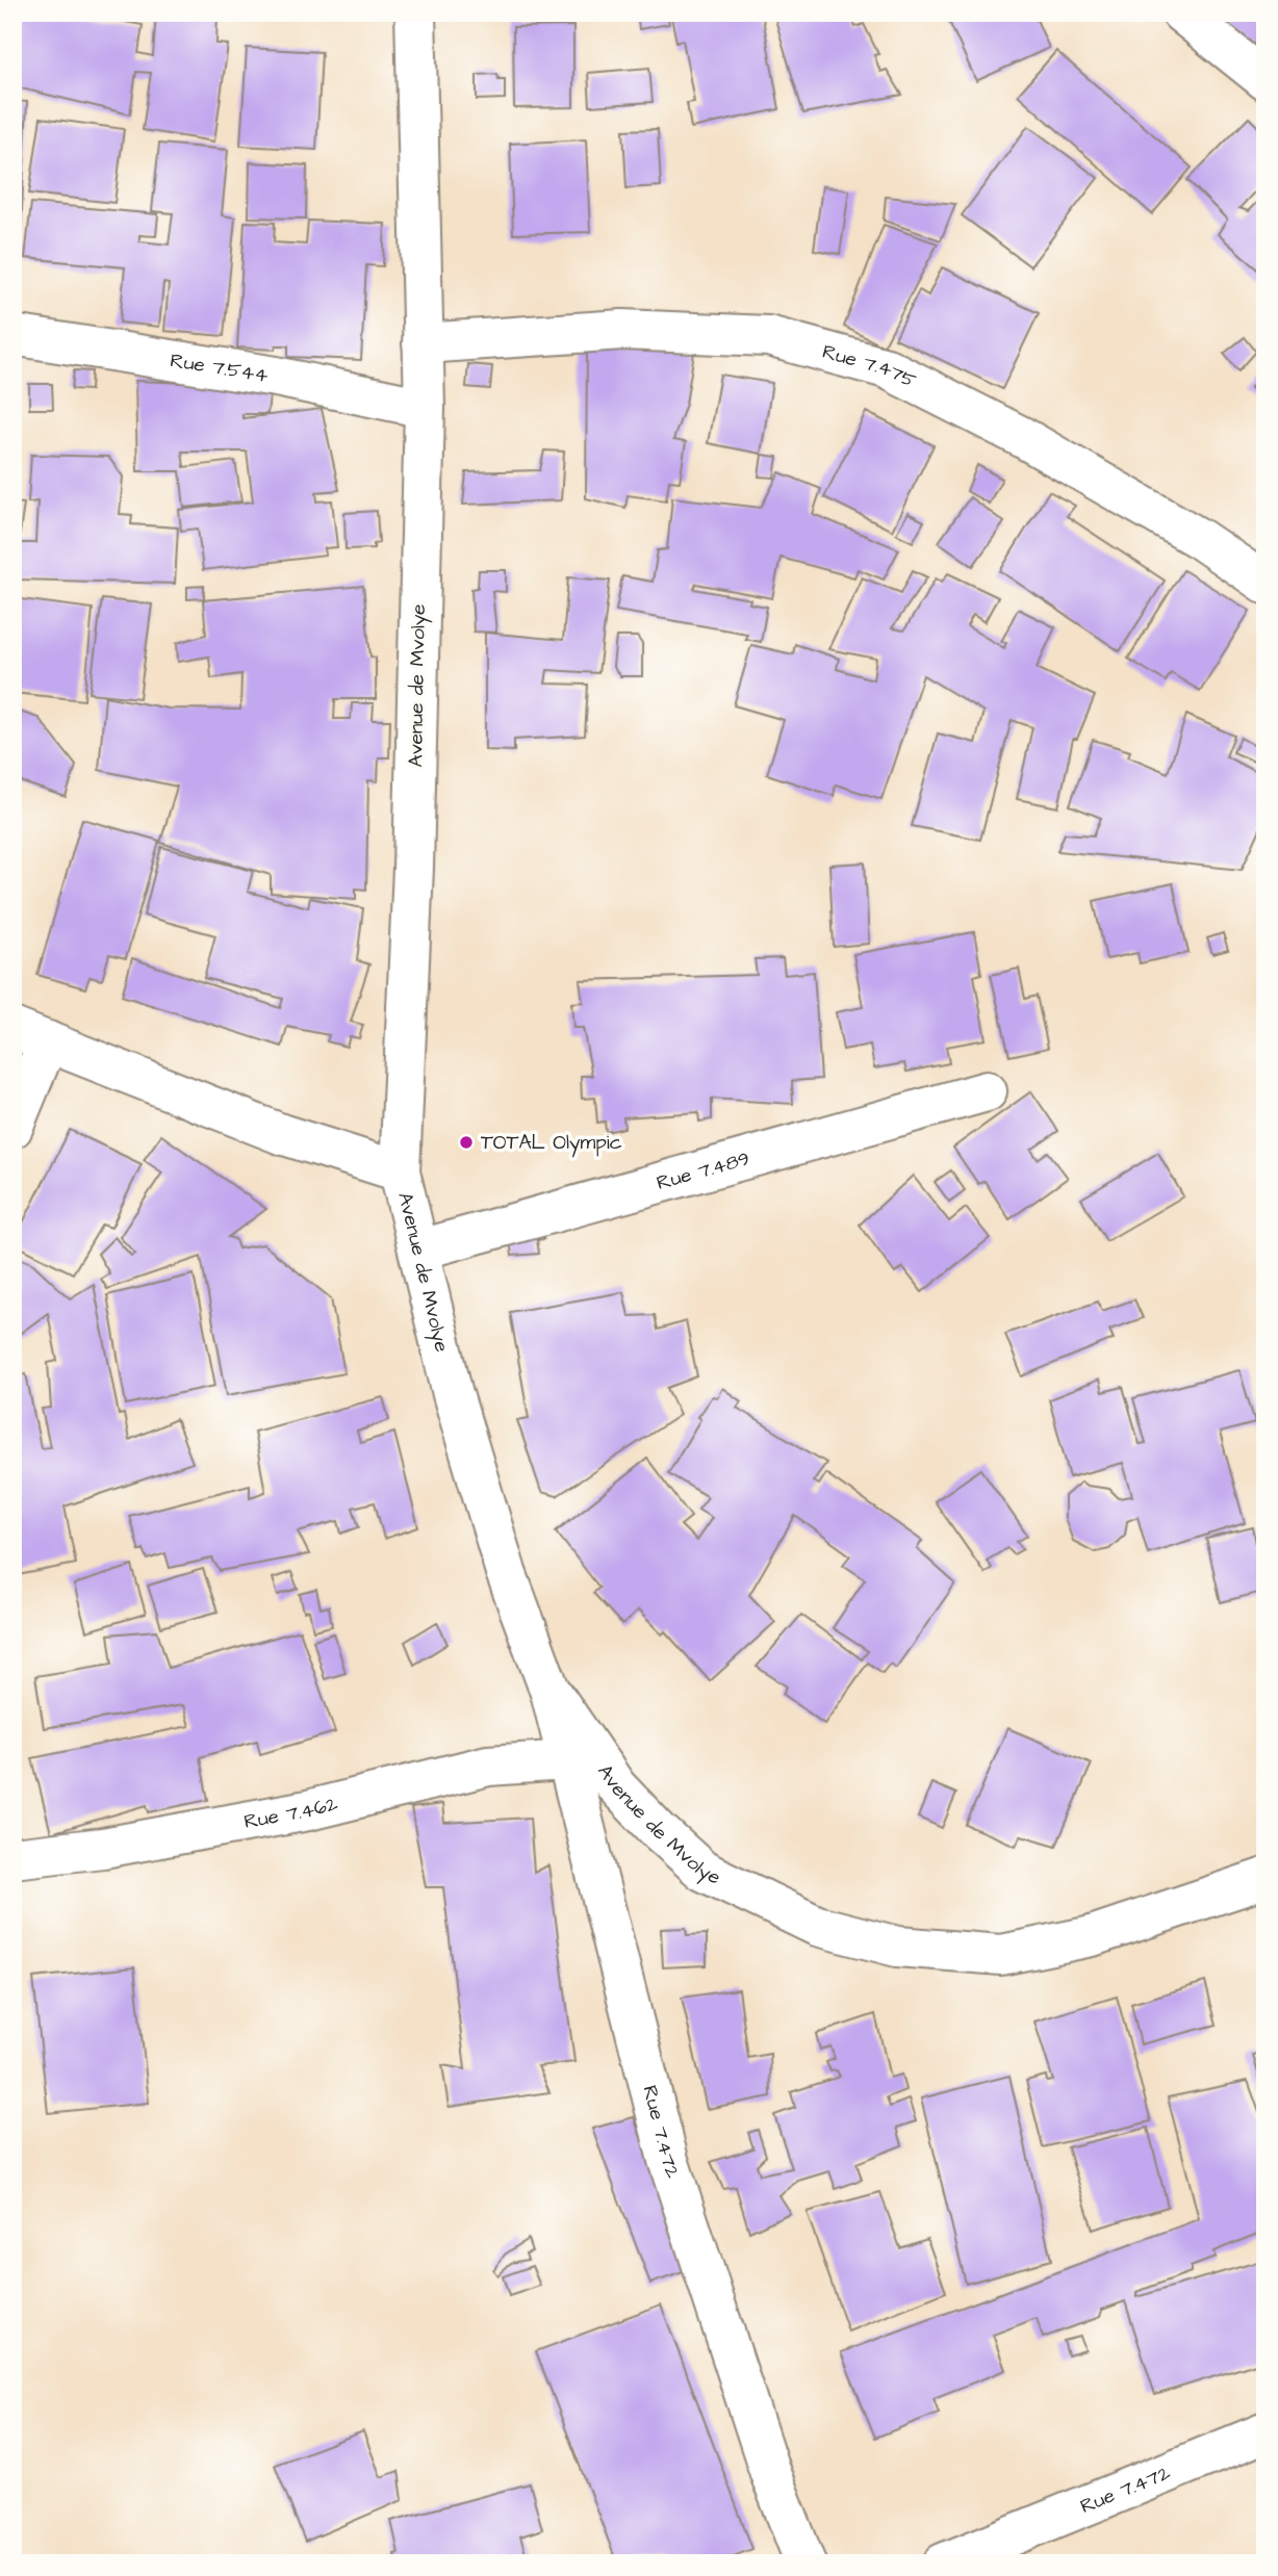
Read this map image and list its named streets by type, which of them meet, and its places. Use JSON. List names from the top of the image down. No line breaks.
{"streets":{"street":["Rue 7.544","Rue 7.475","Avenue de Mvolye","Rue 7.489","Rue 7.462","Rue 7.472"]},"crossings":[["Rue 7.544","Avenue de Mvolye"],["Rue 7.475","Avenue de Mvolye"],["Avenue de Mvolye","Rue 7.489"],["Avenue de Mvolye","Rue 7.472"],["Rue 7.462","Rue 7.472"]],"places":["TOTAL Olympic"]}
